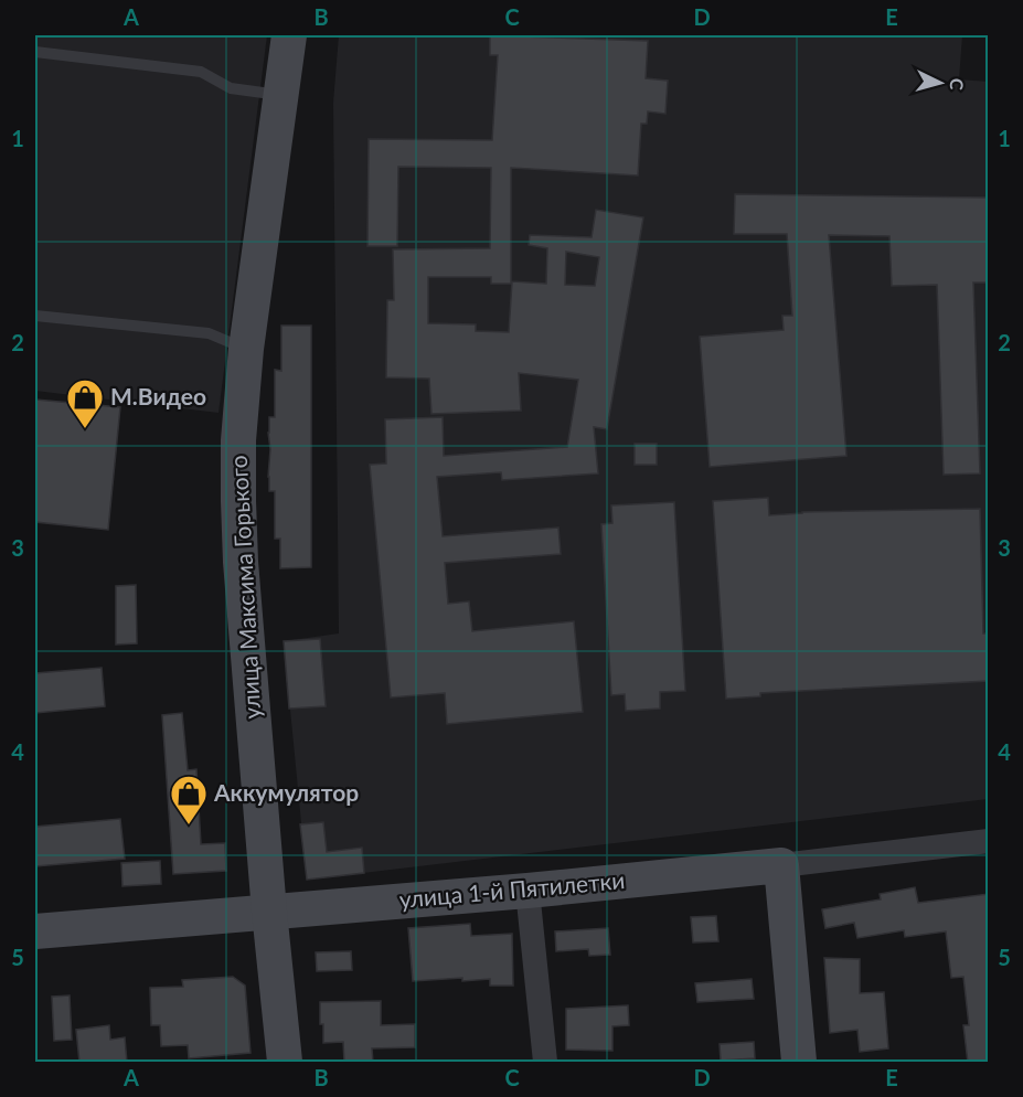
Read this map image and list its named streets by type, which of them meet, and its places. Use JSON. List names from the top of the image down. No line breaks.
{"streets":{"main road":["улица Максима Горького","улица 1-й Пятилетки"]},"crossings":[["улица Максима Горького","улица 1-й Пятилетки"]],"places":{"shop":["М.Видео","Аккумулятор"]},"north":"right","grid":{"columns":["A","B","C","D","E"],"rows":["1","2","3","4","5"]}}
